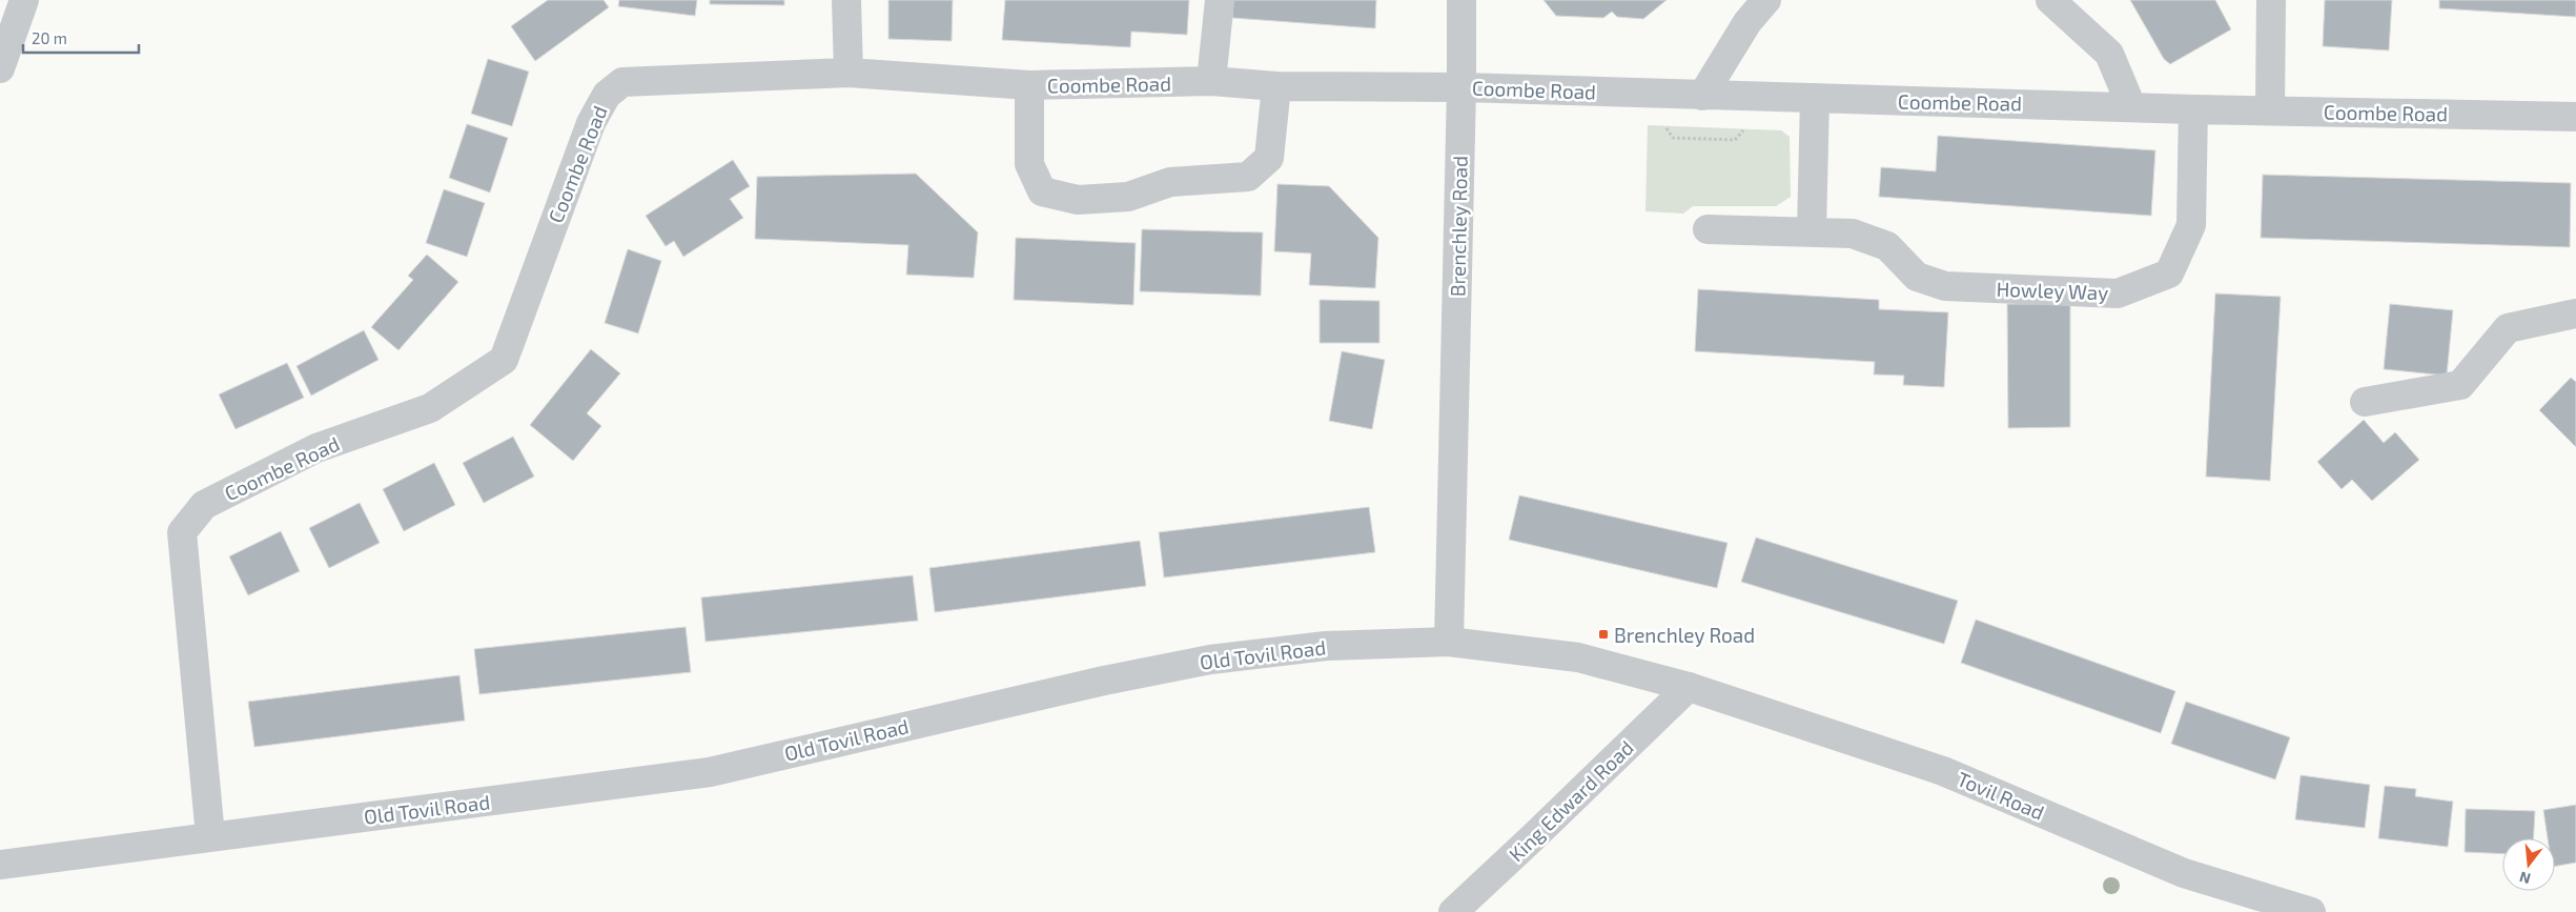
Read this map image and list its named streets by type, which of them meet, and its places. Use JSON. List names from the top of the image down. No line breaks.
{"streets":{"street":["Coombe Road","Brenchley Road","Howley Way","Old Tovil Road","Tovil Road","King Edward Road"]},"crossings":[["Coombe Road","Brenchley Road"],["Coombe Road","Howley Way"],["Coombe Road","Old Tovil Road"],["Brenchley Road","Old Tovil Road"],["Old Tovil Road","Tovil Road"],["Old Tovil Road","King Edward Road"],["Tovil Road","King Edward Road"]],"places":{"transit":["Brenchley Road"]},"scale_bar":"20 m","north":"bottom"}
